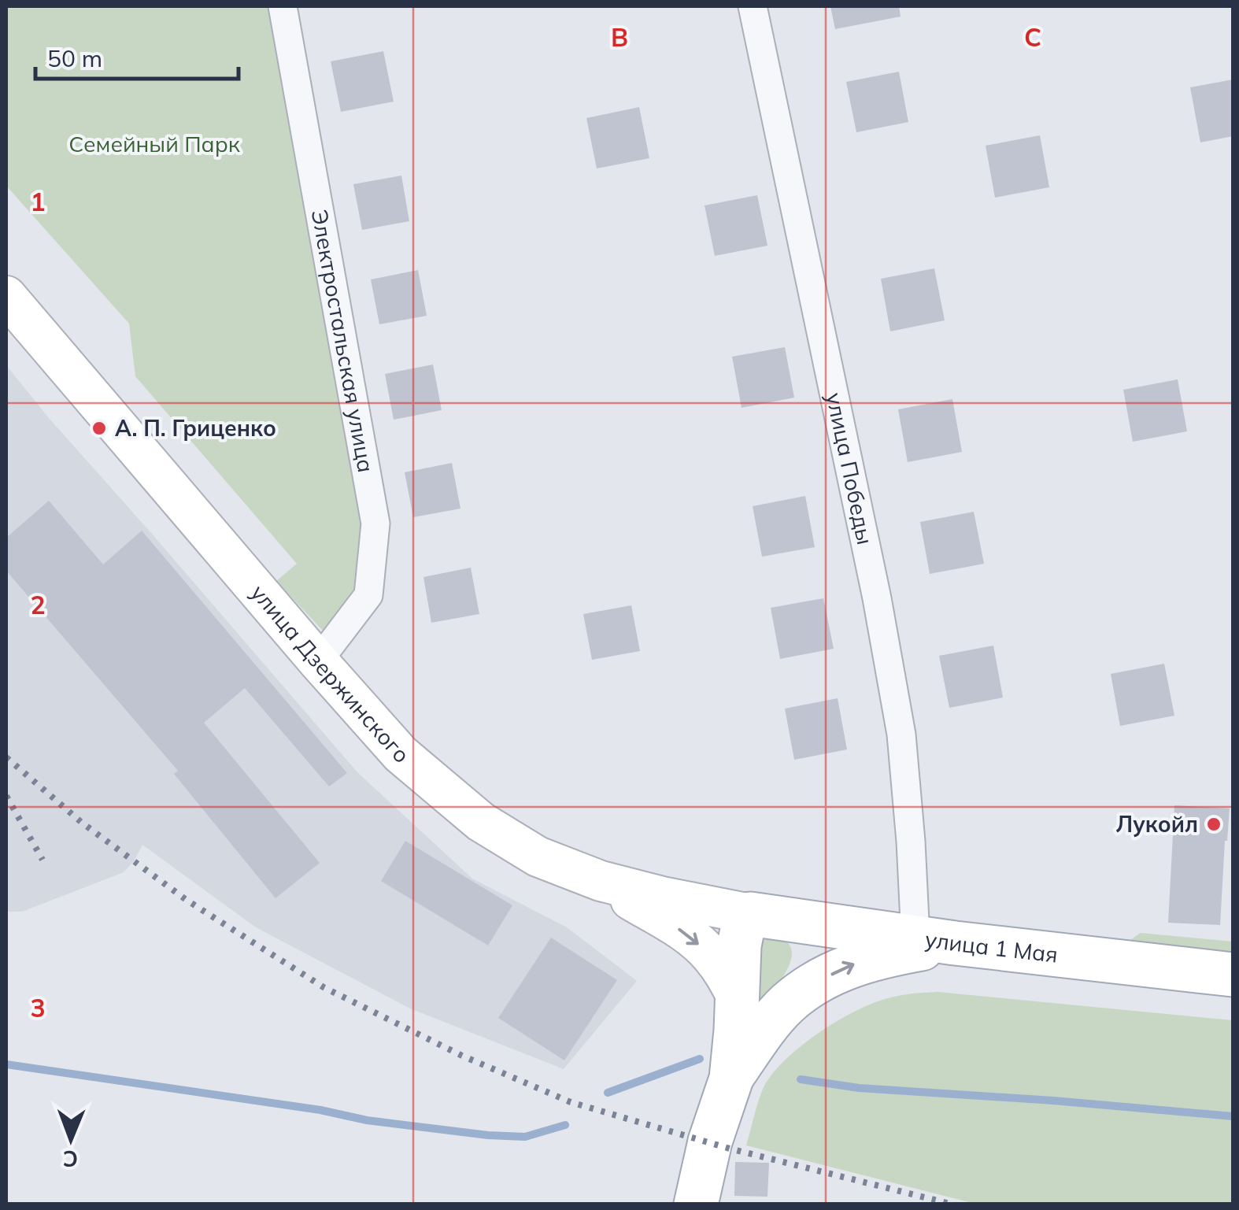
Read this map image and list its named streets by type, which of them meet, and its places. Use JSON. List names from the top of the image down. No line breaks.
{"streets":{"main road":["улица Дзержинского","улица 1 Мая"],"street":["Электростальская улица","улица Победы"]},"crossings":[["Электростальская улица","улица Дзержинского"],["улица Победы","улица 1 Мая"],["улица Дзержинского","улица 1 Мая"]],"parks":["Семейный Парк"],"places":["А. П. Гриценко","Лукойл"],"scale_bar":"50 m","north":"bottom","grid":{"columns":["B","C"],"rows":["1","2","3"]}}
